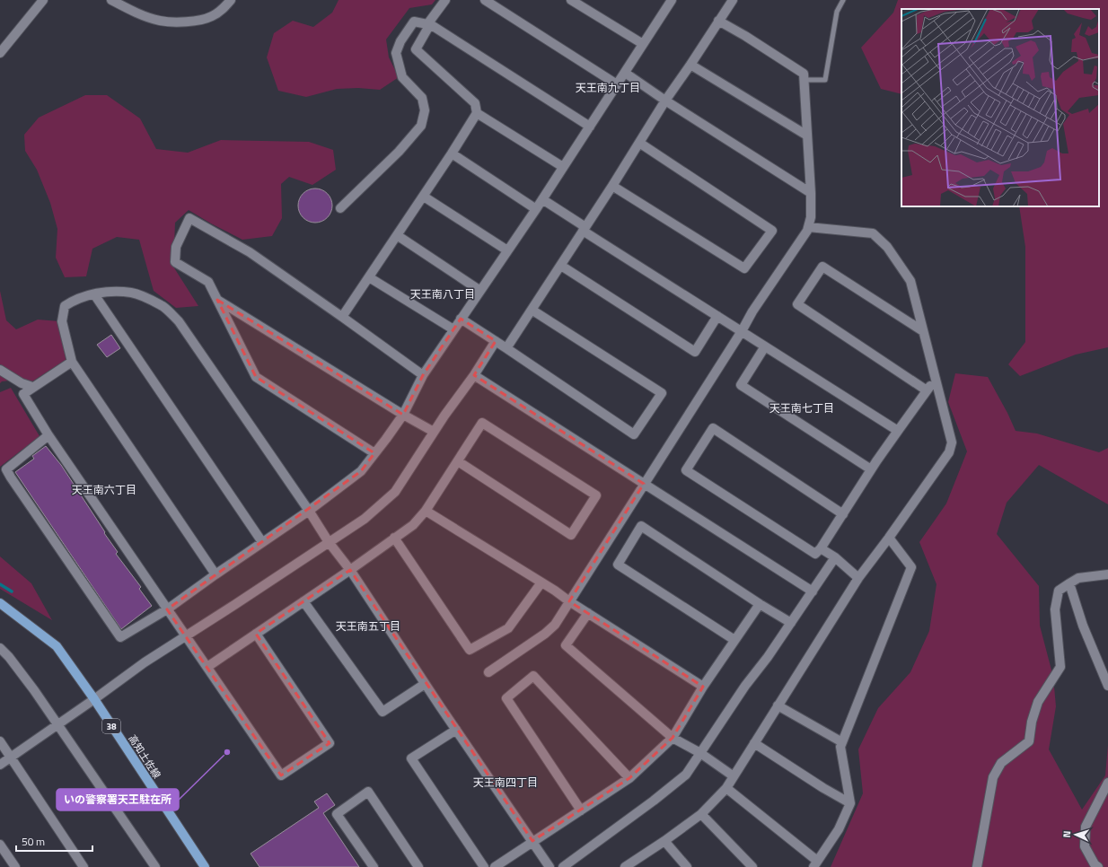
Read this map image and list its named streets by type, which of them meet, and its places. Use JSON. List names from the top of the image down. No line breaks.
{"streets":{"main road":["38","高知土佐線"]},"districts":["天王南九丁目","天王南八丁目","天王南七丁目","天王南六丁目","天王南五丁目","天王南四丁目"],"places":["いの警察署天王駐在所"],"scale_bar":"50 m","north":"left"}
